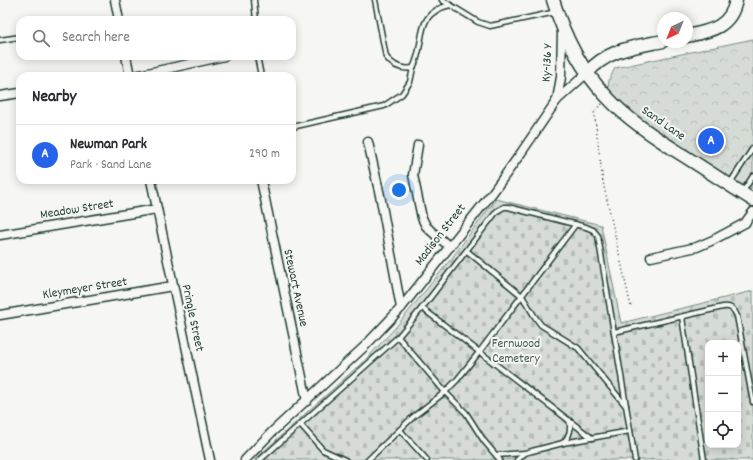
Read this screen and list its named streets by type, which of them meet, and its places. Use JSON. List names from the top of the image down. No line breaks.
{"streets":{"main road":["Sand Lane"],"street":["Ky-136 Y","Meadow Street","Madison Street","Stewart Avenue","Kleymeyer Street","Pringle Street"]},"crossings":[["Ky-136 Y","Madison Street"],["Sand Lane","Madison Street"],["Meadow Street","Pringle Street"],["Madison Street","Stewart Avenue"],["Kleymeyer Street","Pringle Street"]],"parks":["Fernwood Cemetery"],"north":"bottom left","page":{"search":"Search here","heading":"Nearby","list":[{"mark":"A","name":"Newman Park","note":"Park · Sand Lane","value":"290 m"}],"pins":"A","map_buttons":["+","−"]}}
